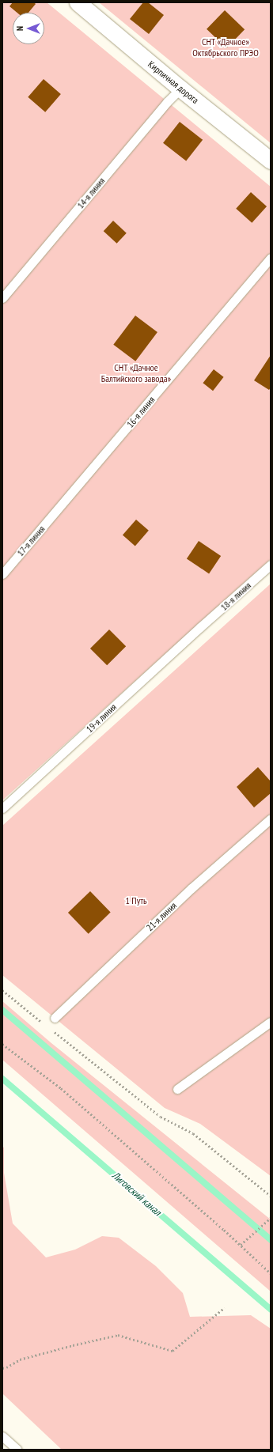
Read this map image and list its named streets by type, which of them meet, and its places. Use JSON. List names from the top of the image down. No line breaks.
{"streets":{"street":["Кирпичная дорога"],"lane":["14-я линия","16-я линия","17-я линия","18-я линия","19-я линия","21-я линия"]},"crossings":[["Кирпичная дорога","14-я линия"],["16-я линия","17-я линия"],["18-я линия","19-я линия"]],"water":["Лиговский канал"],"parks":["СНТ «Дачное» Октябрьского ПРЭО","СНТ «Дачное Балтийского завода»","1 Путь"],"north":"left"}
